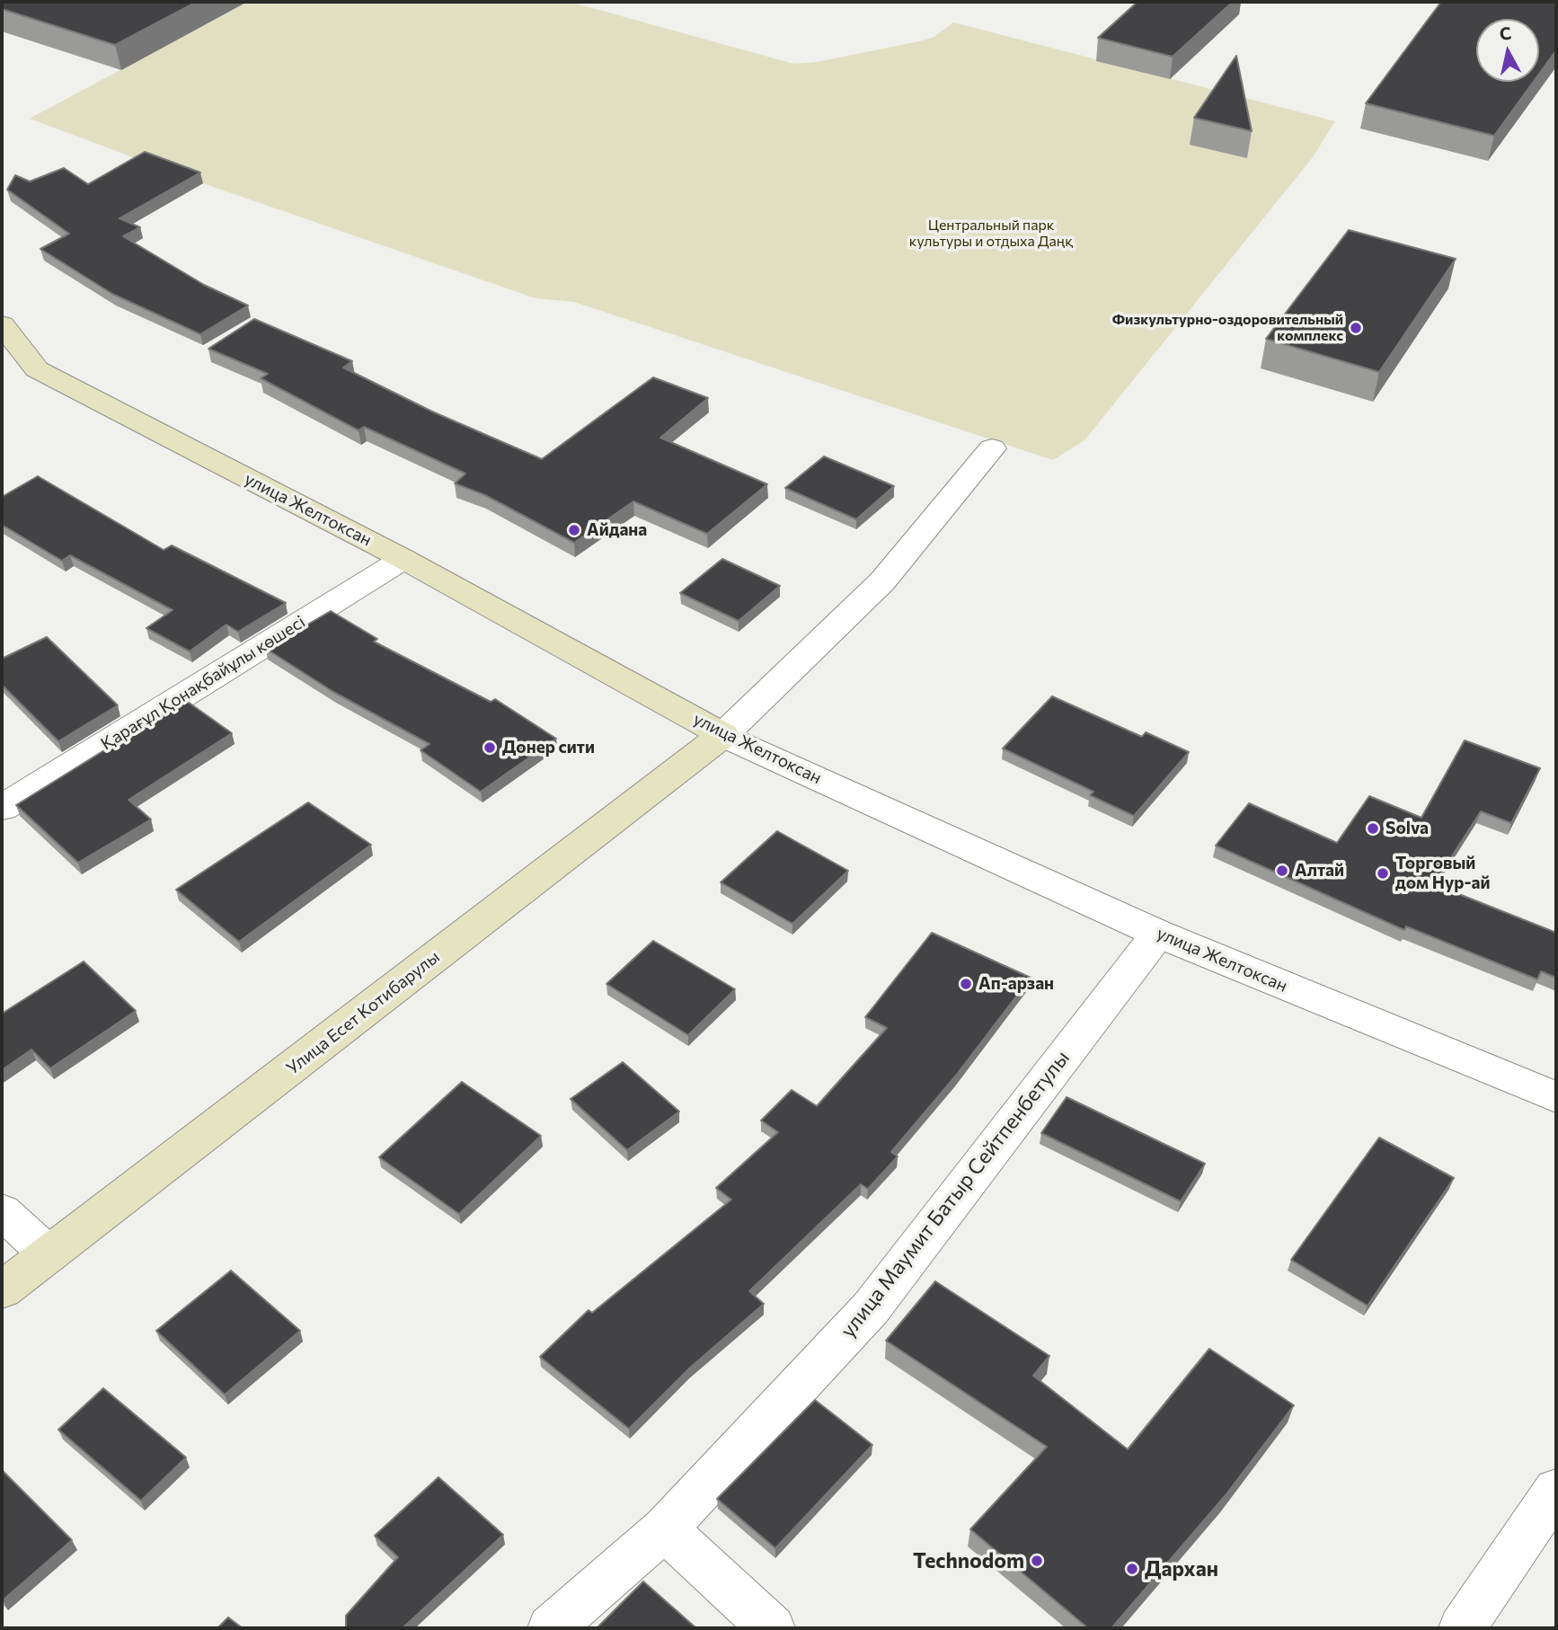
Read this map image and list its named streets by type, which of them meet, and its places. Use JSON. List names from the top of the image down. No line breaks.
{"streets":{"main road":["улица Желтоксан","Улица Есет Котибарулы"],"street":["Қарағұл Қонақбайұлы көшесі","улица Маумит Батыр Сейтпенбетулы"]},"crossings":[["улица Желтоксан","Қарағұл Қонақбайұлы көшесі"],["улица Желтоксан","Улица Есет Котибарулы"],["улица Желтоксан","улица Маумит Батыр Сейтпенбетулы"]],"parks":["Центральный парк культуры и отдыха Даңқ"],"places":["Физкультурно-оздоровительный комплекс","Айдана","Донер сити","Solva","Алтай","Торговый дом Нур-ай","Ап-арзан","Technodom","Дархан"],"north":"top"}
